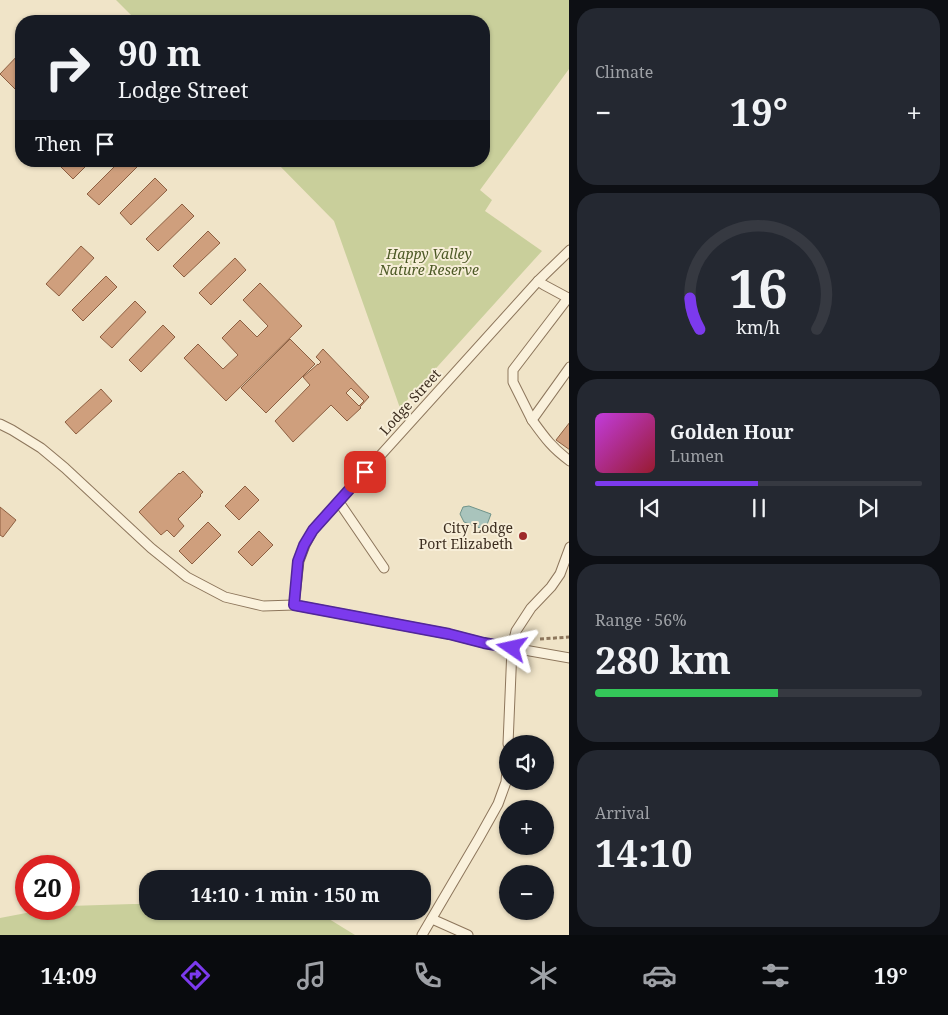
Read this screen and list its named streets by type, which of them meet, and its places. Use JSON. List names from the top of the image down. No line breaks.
{"streets":{"lane":["Lodge Street"]},"parks":["Happy Valley Nature Reserve"],"places":["City Lodge Port Elizabeth"],"page":{"tile":["Climate",["Range · 56%","280 km"],["Arrival","14:10"]],"turn":["90 m","Lodge Street"],"heat":["−","19°","+"],"then":"Then","song":["Golden Hour","Lumen"],"map_buttons":["+","−"],"limit":"20","trip":"14:10 · 1 min · 150 m","tabs":["14:09","19°"],"gauge":["16","km/h"]}}
